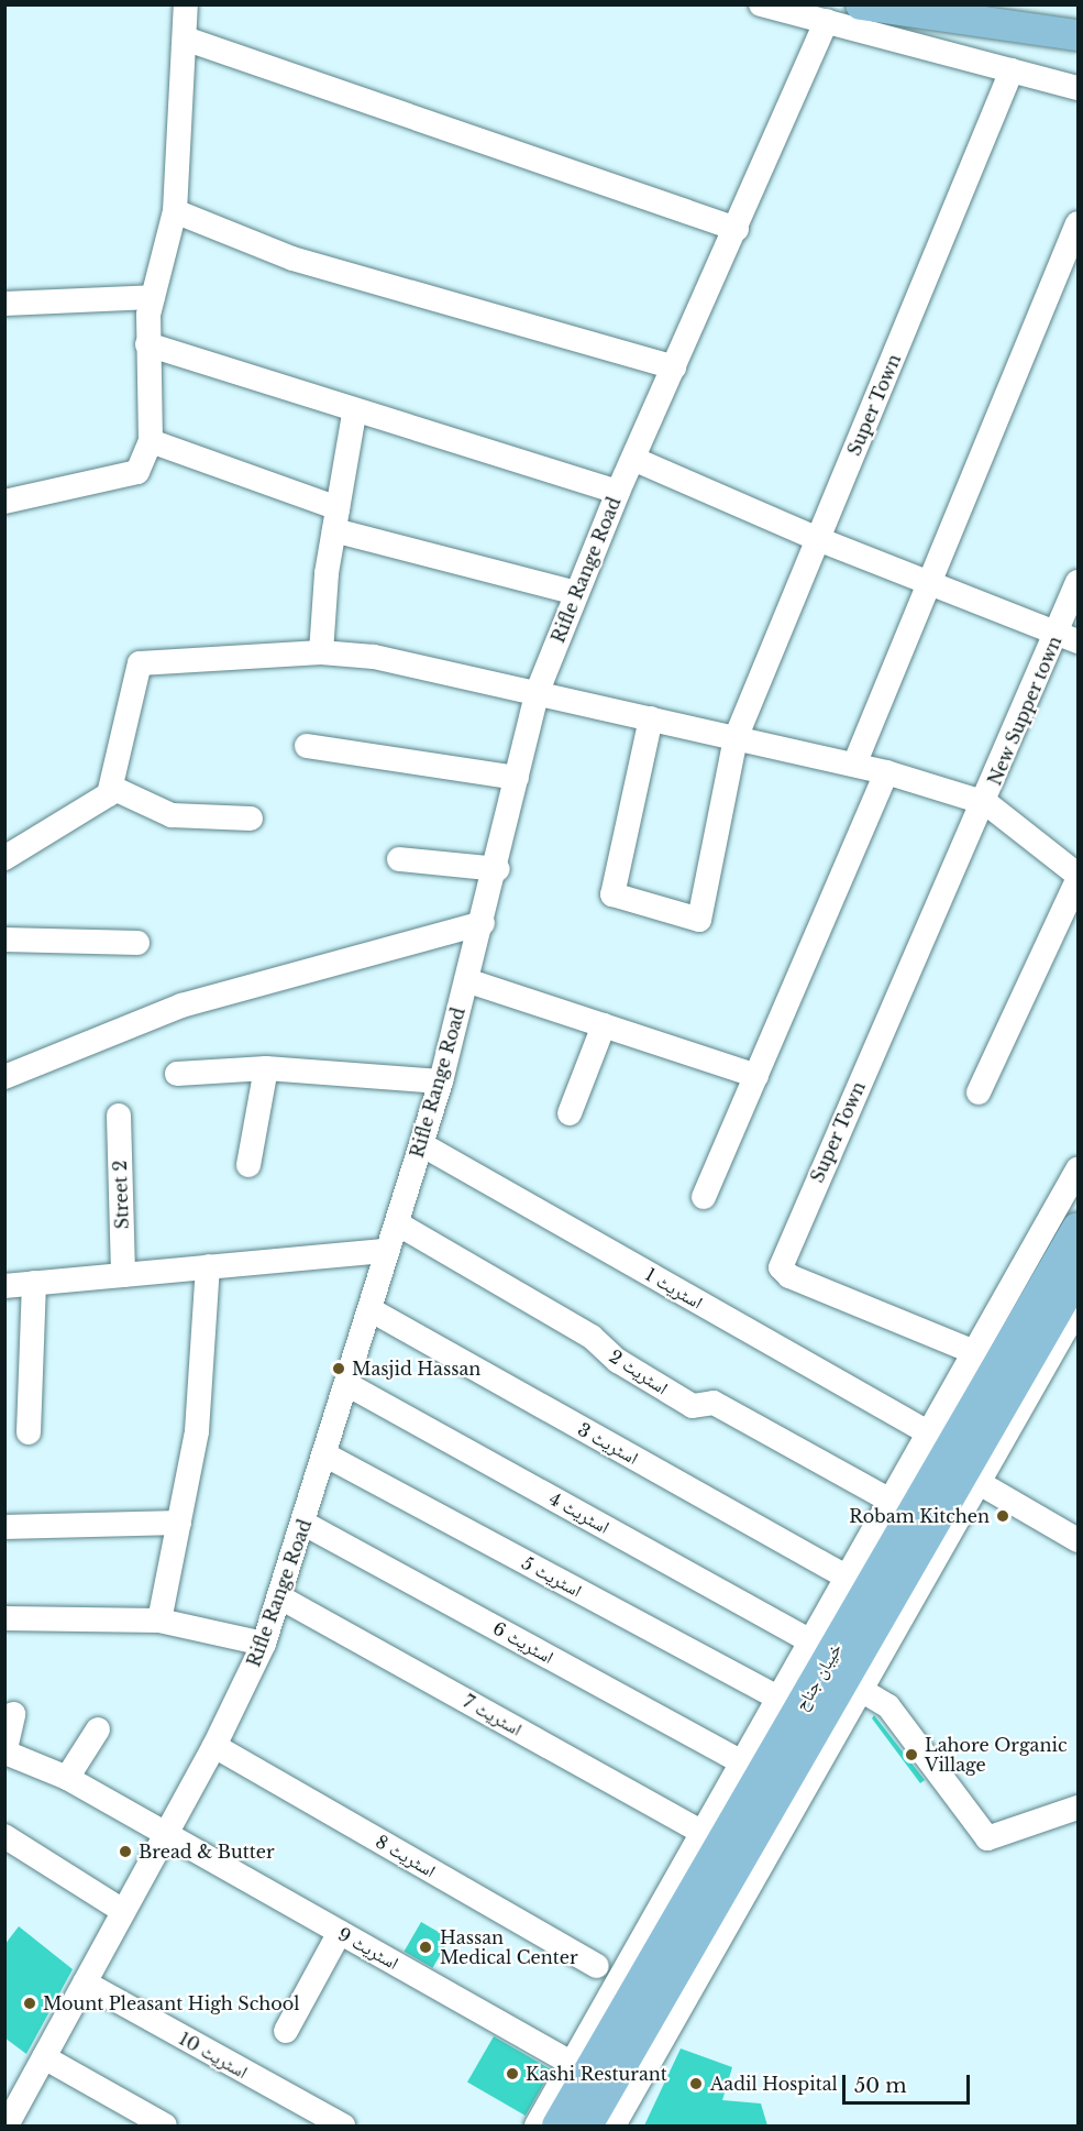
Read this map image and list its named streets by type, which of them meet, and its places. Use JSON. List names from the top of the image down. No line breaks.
{"streets":{"main road":["خیبان جناح"],"street":["Super Town","Rifle Range Road","New Supper town","Street 2","اسٹریٹ 1","اسٹریٹ 2","اسٹریٹ 3","اسٹریٹ 4","اسٹریٹ 5","اسٹریٹ 6","اسٹریٹ 7","اسٹریٹ 8","اسٹریٹ 9","اسٹریٹ 10"]},"crossings":[["Super Town","New Supper town"],["Rifle Range Road","اسٹریٹ 1"],["Rifle Range Road","اسٹریٹ 2"],["Rifle Range Road","اسٹریٹ 3"],["Rifle Range Road","اسٹریٹ 4"],["Rifle Range Road","اسٹریٹ 5"],["Rifle Range Road","اسٹریٹ 6"],["Rifle Range Road","اسٹریٹ 7"],["Rifle Range Road","اسٹریٹ 8"],["Rifle Range Road","اسٹریٹ 9"],["Rifle Range Road","اسٹریٹ 10"]],"places":["Masjid Hassan","Robam Kitchen","Lahore Organic Village","Bread & Butter","Hassan Medical Center","Mount Pleasant High School","Kashi Resturant","Aadil Hospital"],"scale_bar":"50 m"}
